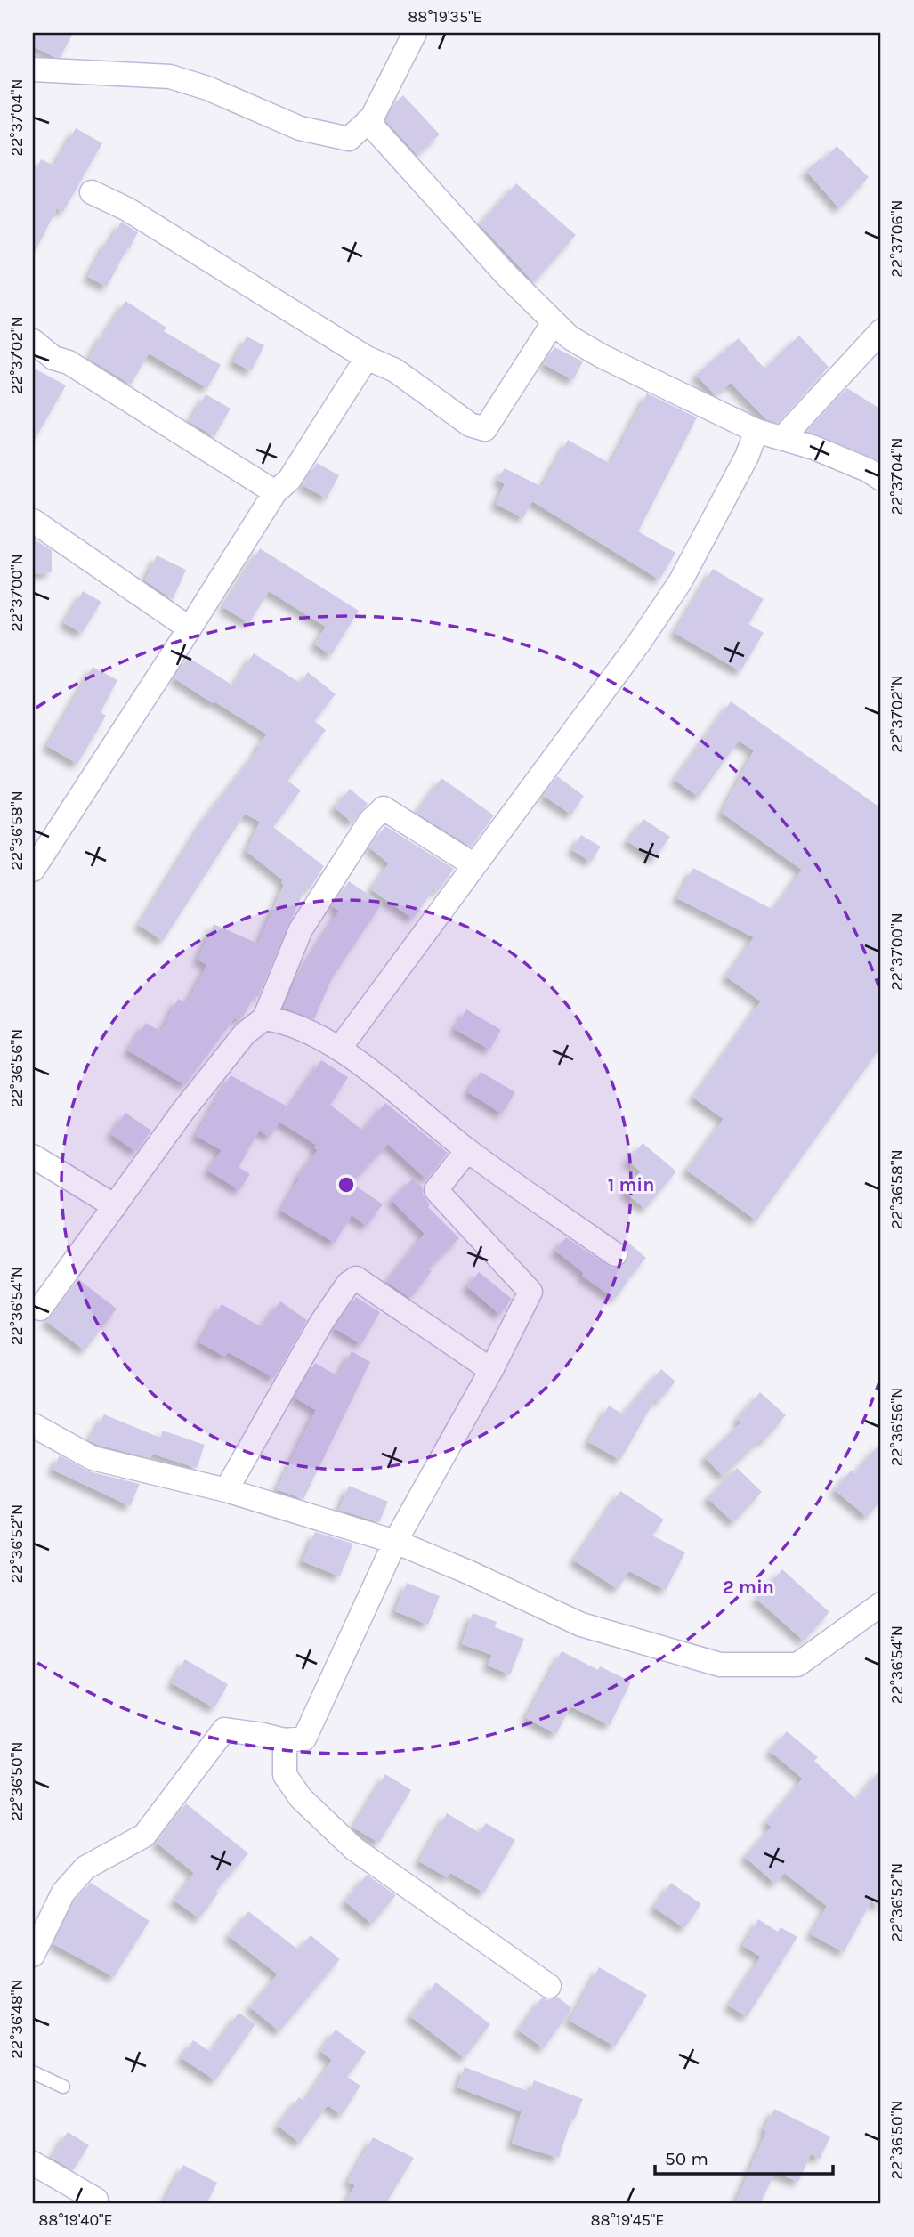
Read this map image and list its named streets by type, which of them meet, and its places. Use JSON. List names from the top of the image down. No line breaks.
{"scale_bar":"50 m","coordinates":["88°19'35\"E","22°37'04\"N","22°37'06\"N","22°37'02\"N","22°37'00\"N","22°36'58\"N","22°36'56\"N","22°36'54\"N","22°36'52\"N","22°36'50\"N","22°36'48\"N","88°19'40\"E","88°19'45\"E"],"rings":["1 min","2 min"]}
